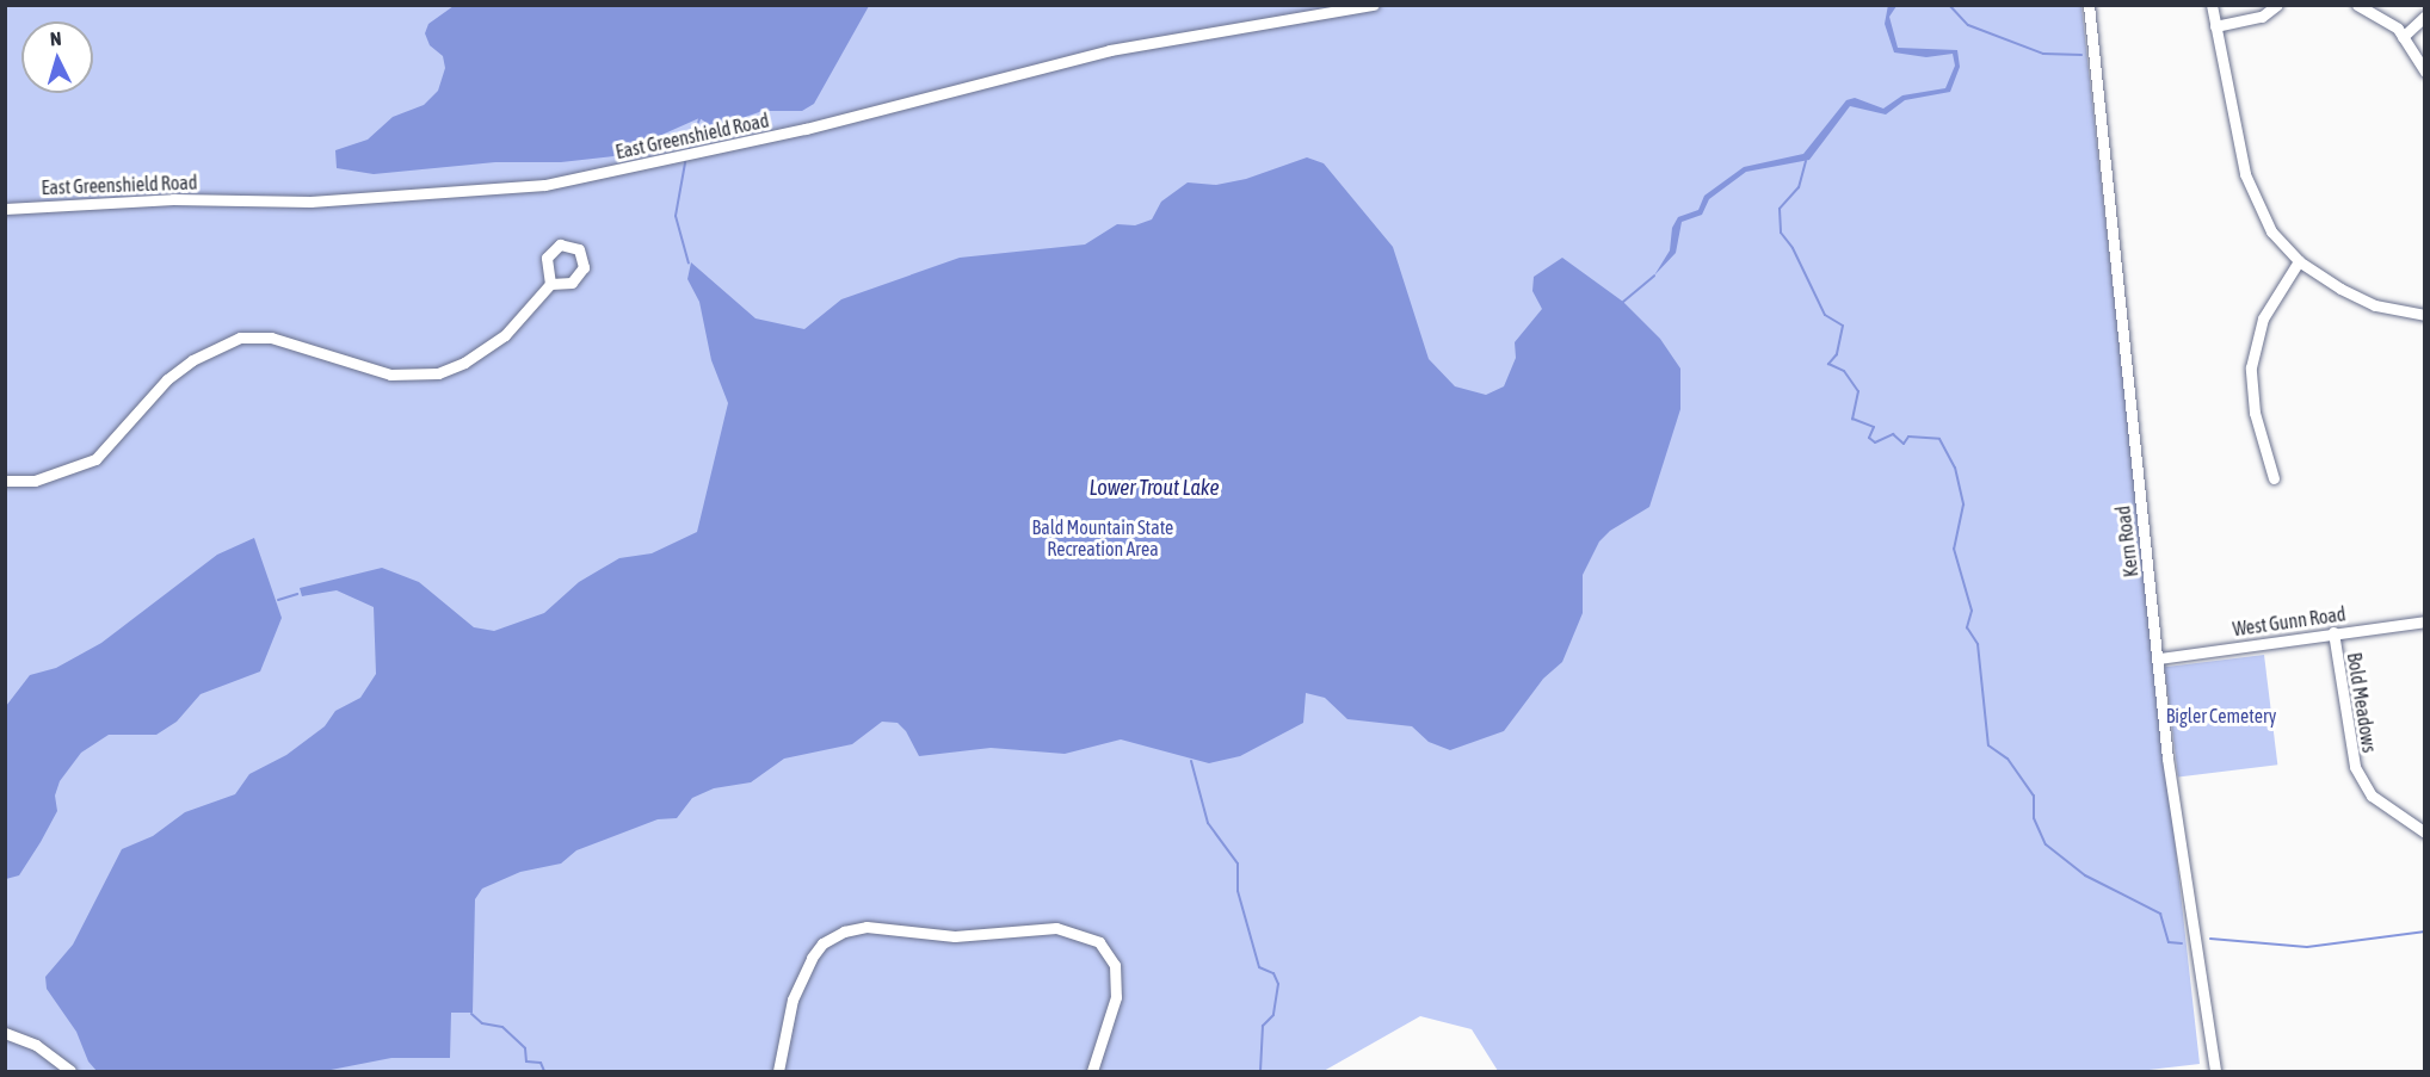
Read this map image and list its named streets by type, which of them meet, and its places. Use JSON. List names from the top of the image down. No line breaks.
{"streets":{"street":["East Greenshield Road","Kern Road","West Gunn Road","Bold Meadows"]},"crossings":[["Kern Road","West Gunn Road"],["West Gunn Road","Bold Meadows"]],"water":["Lower Trout Lake"],"parks":["Bald Mountain State Recreation Area","Bigler Cemetery"],"north":"top"}
